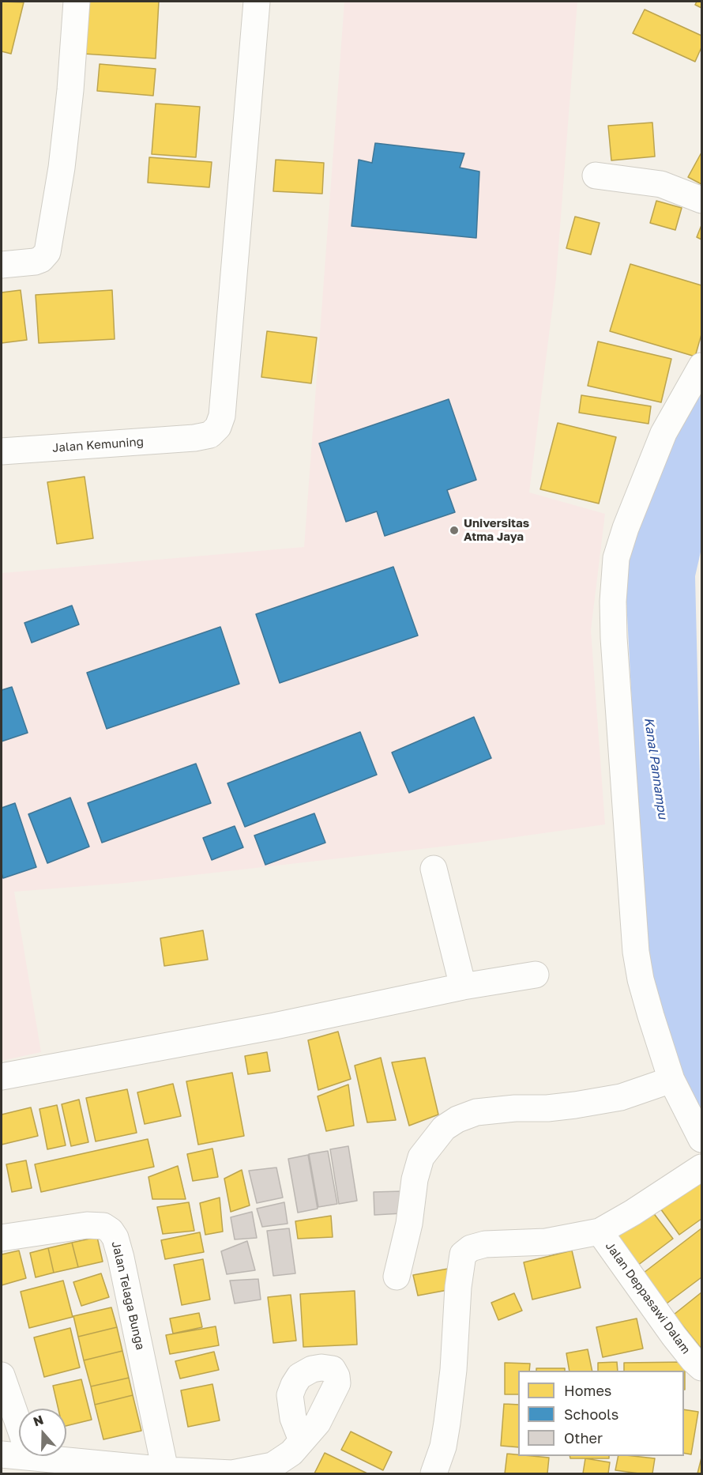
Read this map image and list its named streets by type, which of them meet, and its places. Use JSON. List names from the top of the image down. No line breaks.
{"streets":{"street":["Jalan Kemuning","Jalan Telaga Bunga","Jalan Deppasawi Dalam"]},"water":["Kanal Pannampu"],"places":["Universitas Atma Jaya"],"legend":["Homes","Schools","Other"],"north":"top"}
